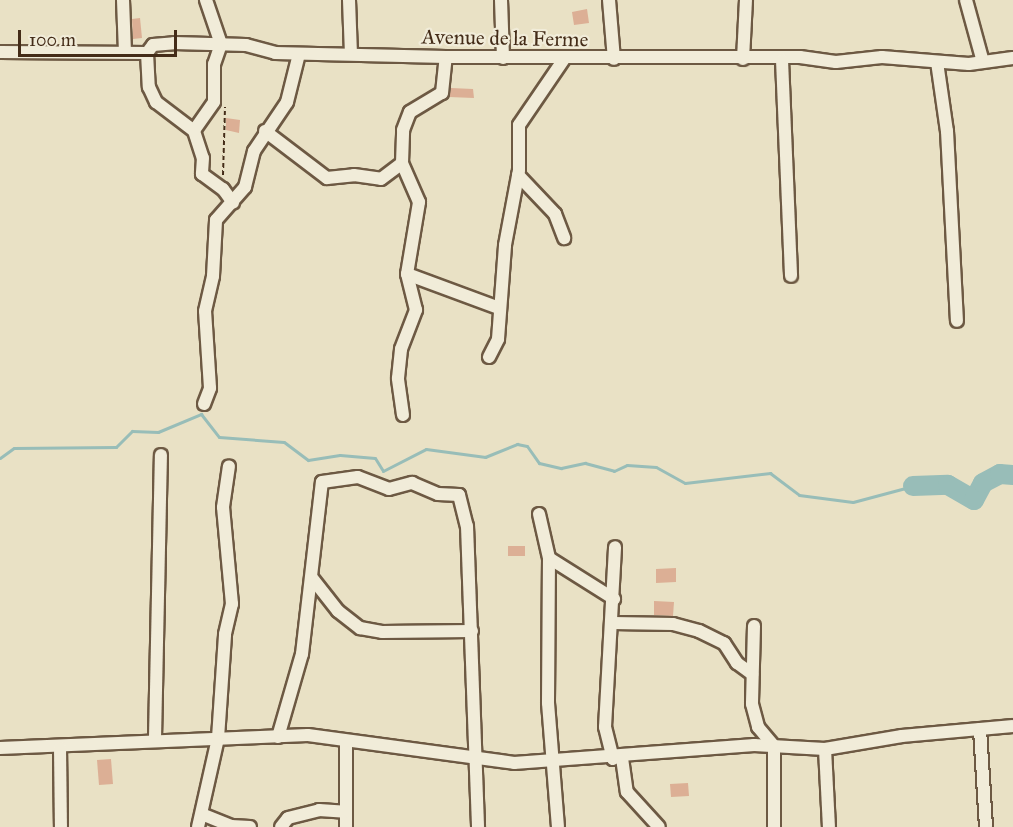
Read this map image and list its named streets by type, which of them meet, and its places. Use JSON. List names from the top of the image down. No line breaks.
{"streets":{"street":["Avenue de la Ferme"]},"scale_bar":"100 m"}
